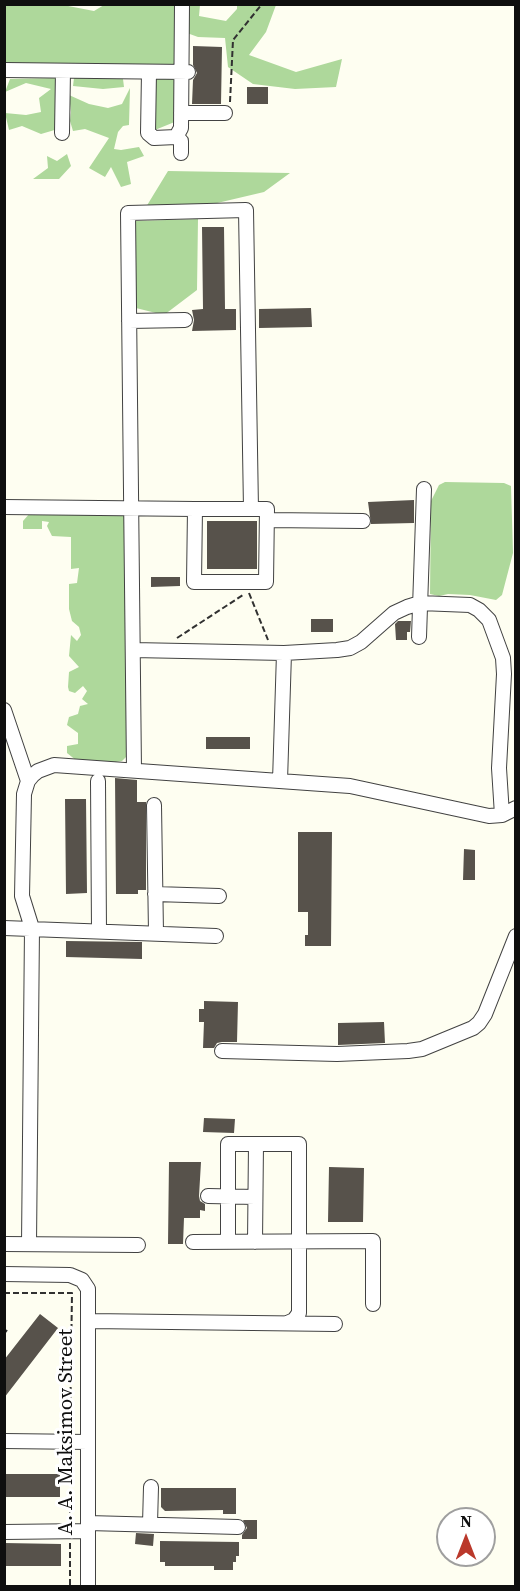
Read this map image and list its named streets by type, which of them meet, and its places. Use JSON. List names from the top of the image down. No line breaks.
{"streets":{"street":["A. A. Maksimov Street"]},"north":"top"}
